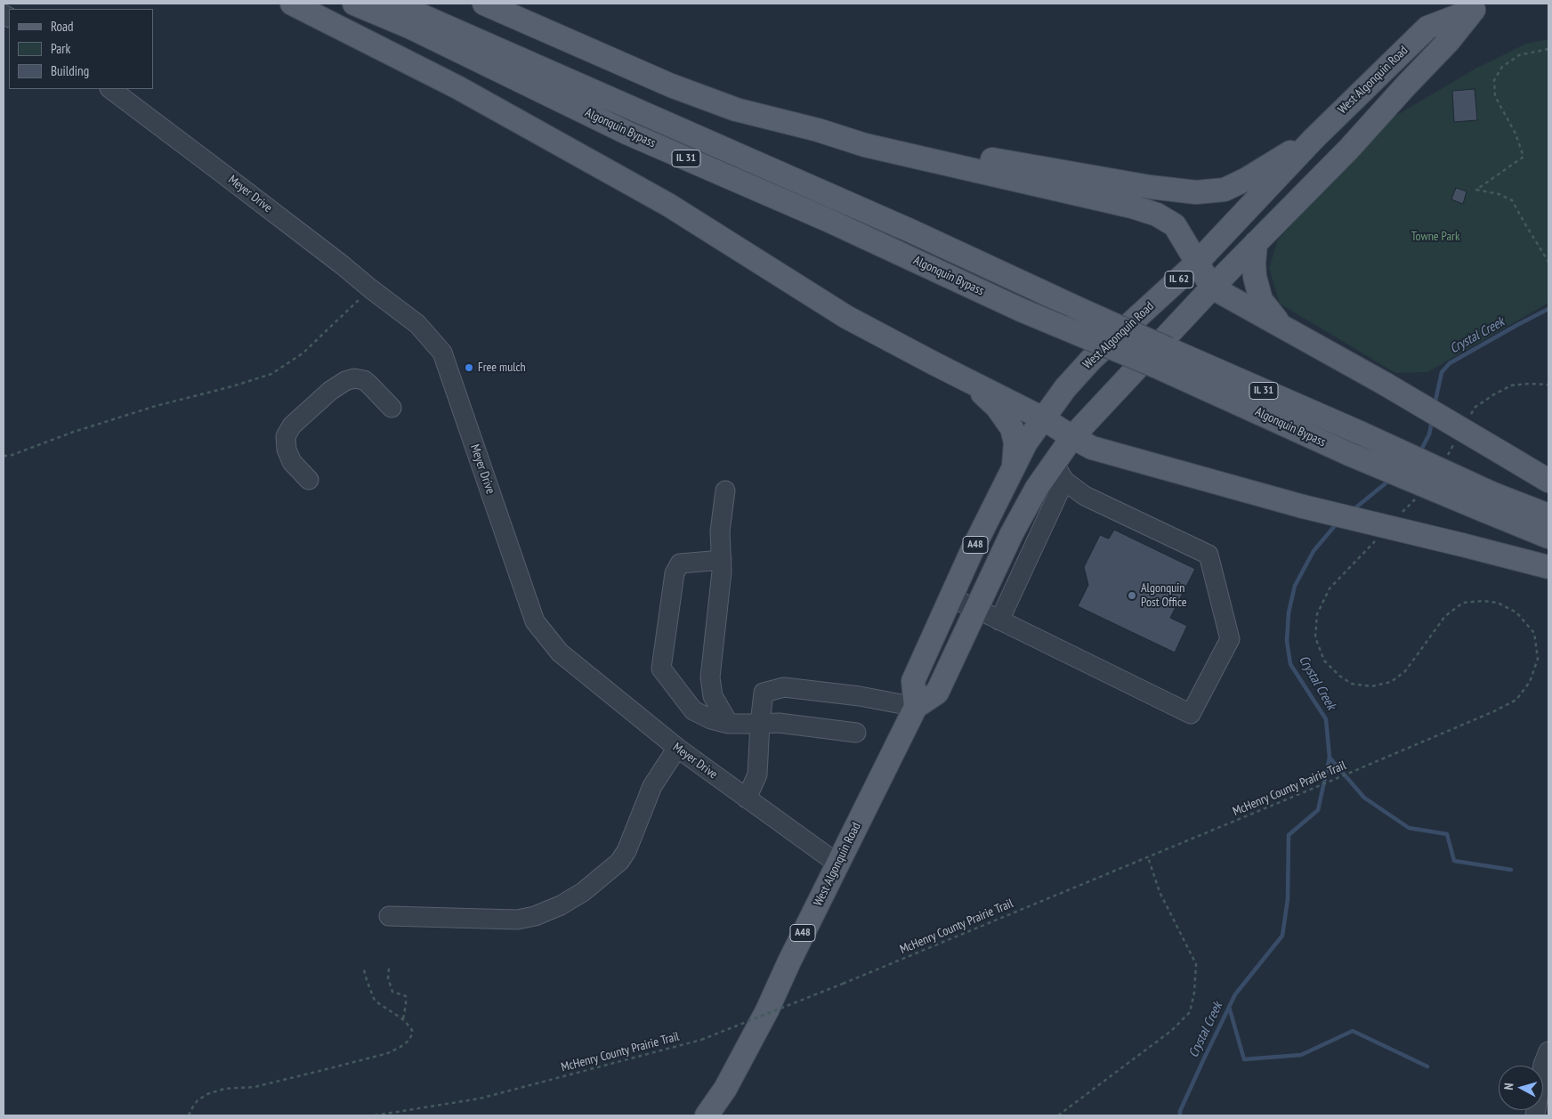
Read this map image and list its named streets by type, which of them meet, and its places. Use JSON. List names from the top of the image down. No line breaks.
{"streets":{"main road":["West Algonquin Road","Algonquin Bypass","IL 31","IL 62","A48"],"street":["Meyer Drive"],"path":["McHenry County Prairie Trail"]},"crossings":[["West Algonquin Road","Meyer Drive"]],"water":["Crystal Creek"],"parks":["Towne Park"],"places":["Free mulch","Algonquin Post Office"],"legend":["Road","Park","Building"],"north":"left"}
